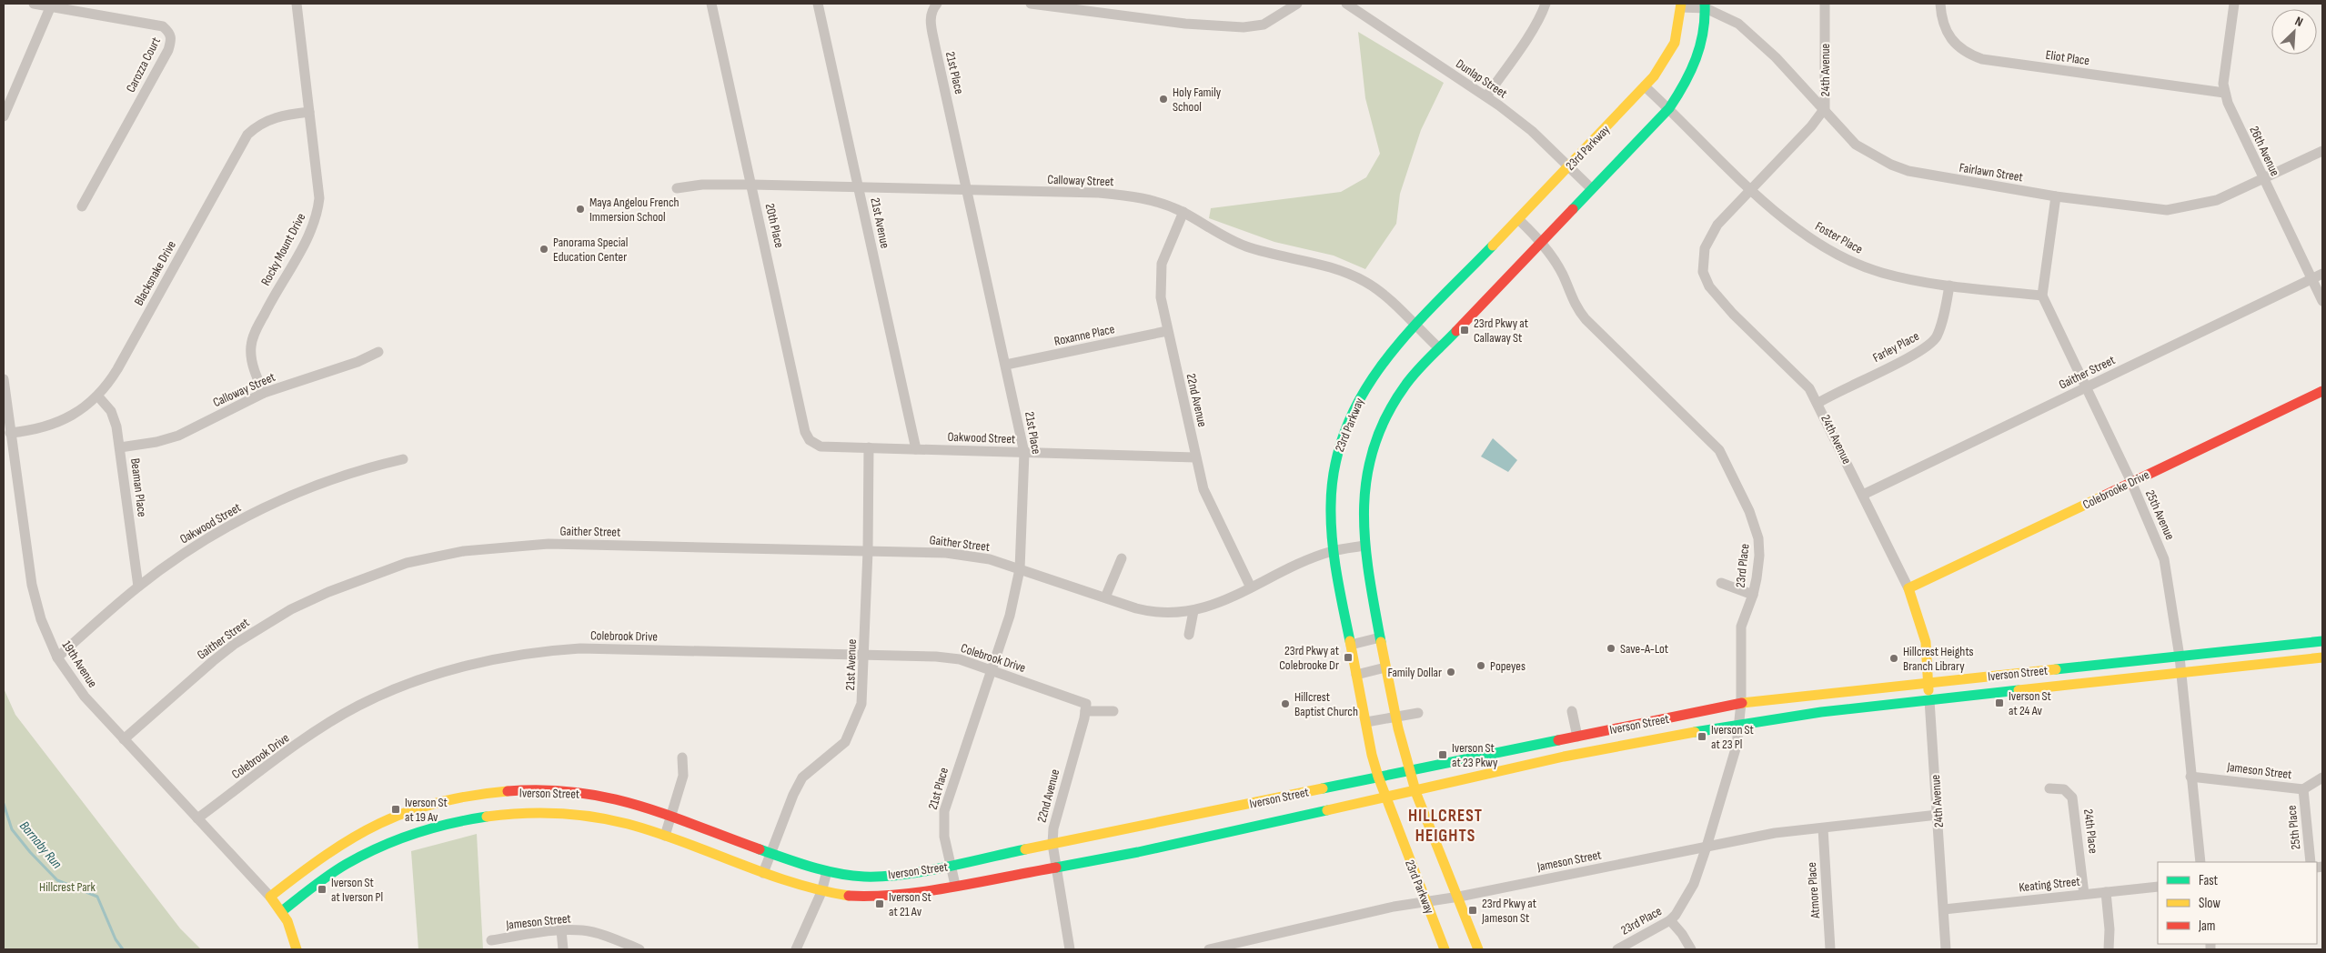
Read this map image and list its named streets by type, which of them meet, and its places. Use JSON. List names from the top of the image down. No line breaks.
{"streets":{"main road":["24th Avenue","23rd Parkway","Colebrooke Drive","Iverson Street"],"street":["Eliot Place","Carozza Court","21st Place","Dunlap Street","26th Avenue","Fairlawn Street","Calloway Street","21st Avenue","20th Place","Foster Place","Rocky Mount Drive","Blacksnake Drive","Roxanne Place","Farley Place","Gaither Street","22nd Avenue","Oakwood Street","Beaman Place","25th Avenue","23rd Place","Colebrook Drive","19th Avenue","Jameson Street","25th Place","24th Place","Keating Street","Atmore Place"]},"crossings":[["Eliot Place","26th Avenue"],["24th Avenue","Fairlawn Street"],["24th Avenue","Foster Place"],["24th Avenue","Farley Place"],["24th Avenue","Gaither Street"],["24th Avenue","Colebrooke Drive"],["24th Avenue","Iverson Street"],["24th Avenue","Jameson Street"],["24th Avenue","Keating Street"],["21st Place","Calloway Street"],["21st Place","Roxanne Place"],["21st Place","Gaither Street"],["21st Place","Oakwood Street"],["21st Place","Colebrook Drive"],["21st Place","Iverson Street"],["Dunlap Street","23rd Parkway"],["23rd Parkway","Fairlawn Street"],["23rd Parkway","Calloway Street"],["23rd Parkway","Foster Place"],["23rd Parkway","Gaither Street"],["23rd Parkway","23rd Place"],["23rd Parkway","Iverson Street"],["23rd Parkway","Jameson Street"],["26th Avenue","Fairlawn Street"],["26th Avenue","Gaither Street"],["Calloway Street","21st Avenue"],["Calloway Street","20th Place"],["Calloway Street","Rocky Mount Drive"],["Calloway Street","22nd Avenue"],["Calloway Street","Beaman Place"],["21st Avenue","Gaither Street"],["21st Avenue","Oakwood Street"],["21st Avenue","Colebrook Drive"],["21st Avenue","Iverson Street"],["20th Place","Oakwood Street"],["Foster Place","Farley Place"],["Foster Place","25th Avenue"],["Rocky Mount Drive","Blacksnake Drive"],["Blacksnake Drive","Beaman Place"],["Blacksnake Drive","19th Avenue"],["Roxanne Place","22nd Avenue"],["Gaither Street","22nd Avenue"],["Gaither Street","25th Avenue"],["Gaither Street","19th Avenue"],["22nd Avenue","Oakwood Street"],["22nd Avenue","Colebrook Drive"],["22nd Avenue","Iverson Street"],["Oakwood Street","Beaman Place"],["Oakwood Street","19th Avenue"],["Colebrooke Drive","25th Avenue"],["25th Avenue","Iverson Street"],["25th Avenue","Jameson Street"],["23rd Place","Iverson Street"],["23rd Place","Jameson Street"],["Colebrook Drive","19th Avenue"],["19th Avenue","Iverson Street"],["Jameson Street","25th Place"],["Jameson Street","Atmore Place"],["24th Place","Keating Street"]],"districts":["HILLCREST HEIGHTS"],"water":["Barnaby Run"],"parks":["Hillcrest Park"],"places":{"other":["Holy Family School","Maya Angelou French Immersion School","Panorama Special Education Center","Save-A-Lot","Hillcrest Heights Branch Library","Popeyes","Family Dollar","Hillcrest Baptist Church"],"transit":["23rd Pkwy at Callaway St","23rd Pkwy at Colebrooke Dr","Iverson St at 24 Av","Iverson St at 23 Pl","Iverson St at 23 Pkwy","Iverson St at 19 Av","Iverson St at Iverson Pl","Iverson St at 21 Av","23rd Pkwy at Jameson St"]},"legend":["Fast","Slow","Jam"],"north":"top right"}
